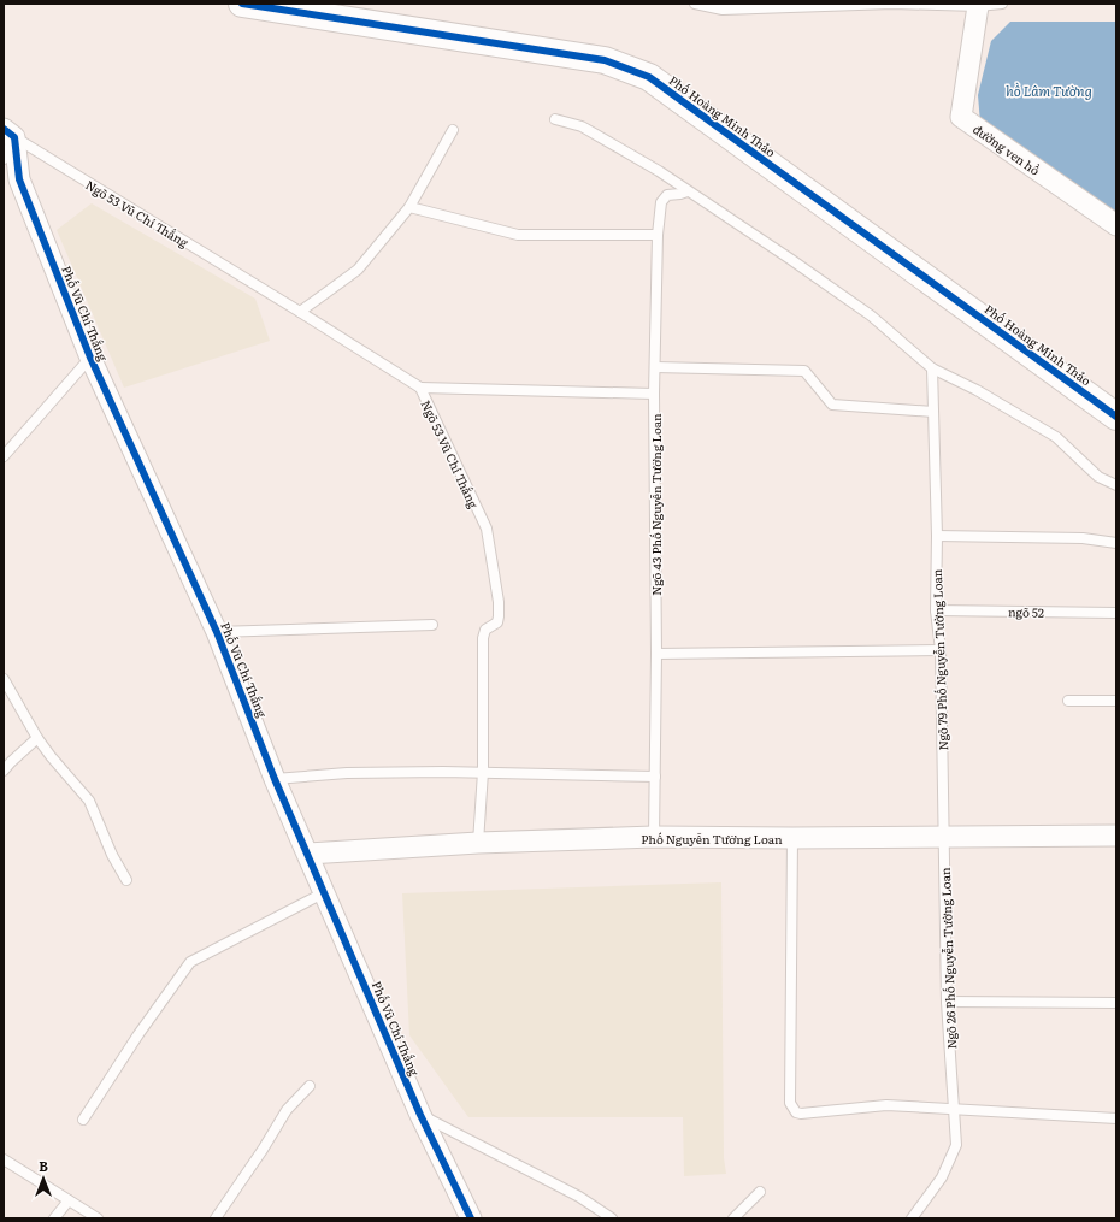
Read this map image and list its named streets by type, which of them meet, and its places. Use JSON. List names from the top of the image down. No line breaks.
{"streets":{"street":["Phố Hoàng Minh Thảo","đường ven hồ","Phố Vũ Chí Thắng","Phố Nguyễn Tường Loan"],"lane":["Ngõ 53 Vũ Chí Thắng","Ngõ 43 Phố Nguyễn Tường Loan","ngõ 52","Ngõ 79 Phố Nguyễn Tường Loan","Ngõ 26 Phố Nguyễn Tường Loan"]},"crossings":[["Ngõ 53 Vũ Chí Thắng","Phố Vũ Chí Thắng"],["Ngõ 53 Vũ Chí Thắng","Phố Nguyễn Tường Loan"],["Phố Vũ Chí Thắng","Phố Nguyễn Tường Loan"],["Ngõ 43 Phố Nguyễn Tường Loan","Phố Nguyễn Tường Loan"],["ngõ 52","Ngõ 79 Phố Nguyễn Tường Loan"],["Ngõ 79 Phố Nguyễn Tường Loan","Phố Nguyễn Tường Loan"],["Ngõ 79 Phố Nguyễn Tường Loan","Ngõ 26 Phố Nguyễn Tường Loan"],["Phố Nguyễn Tường Loan","Ngõ 26 Phố Nguyễn Tường Loan"]],"water":["hồ Lâm Tường"],"north":"top"}
